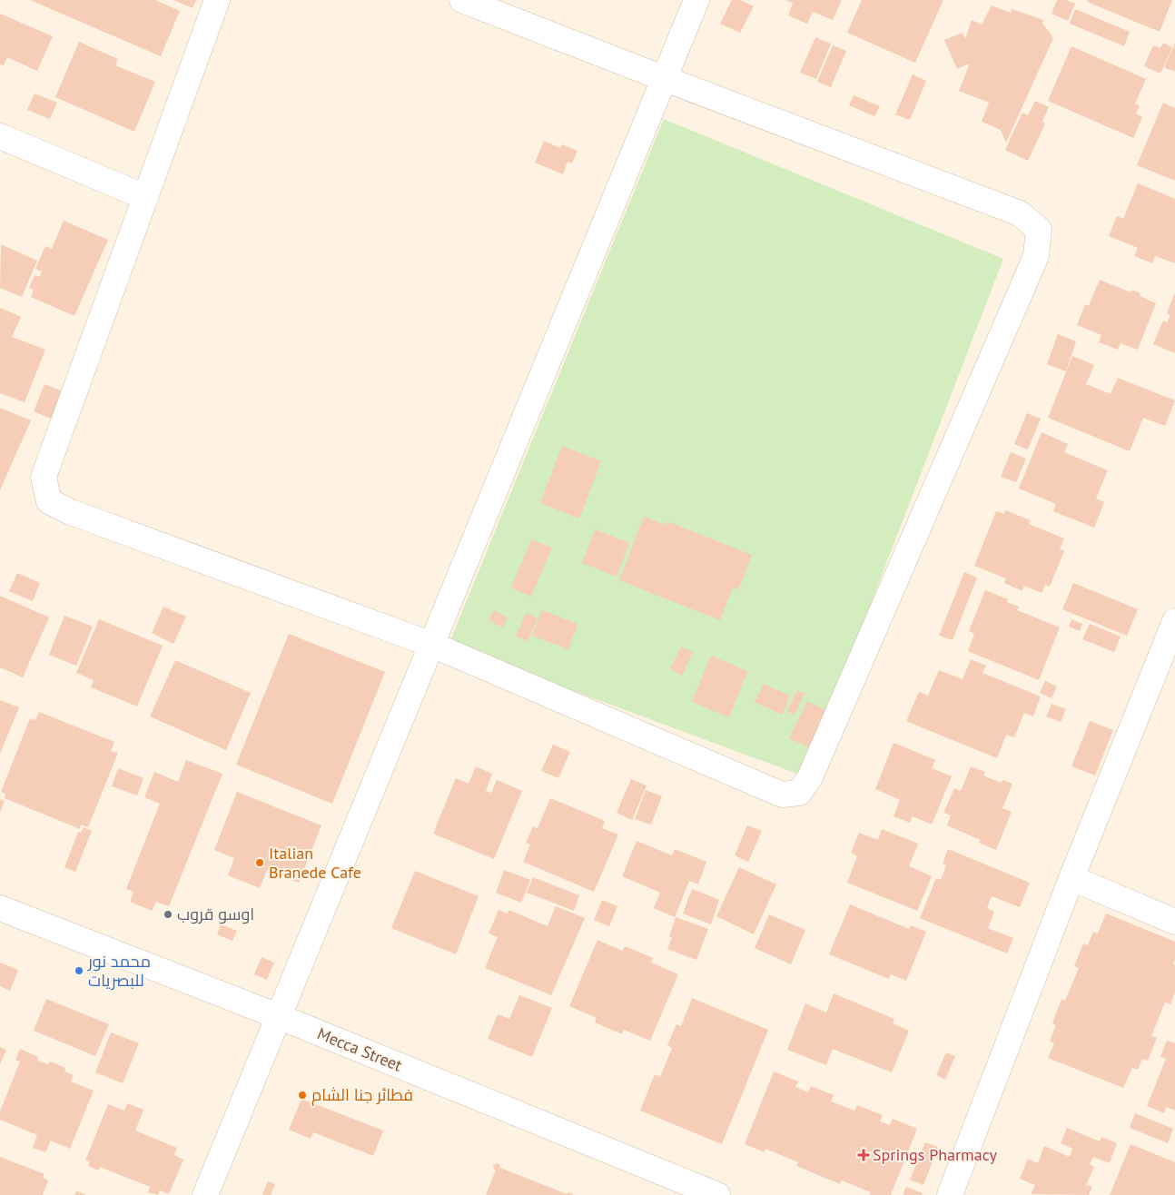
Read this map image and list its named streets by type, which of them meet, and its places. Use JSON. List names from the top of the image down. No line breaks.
{"streets":{"street":["Mecca Street"]},"places":{"other":["Italian Branede Cafe","اوسو قروب","محمد نور للبصريات","فطائر جنا الشام"],"health":["Springs Pharmacy"]}}
